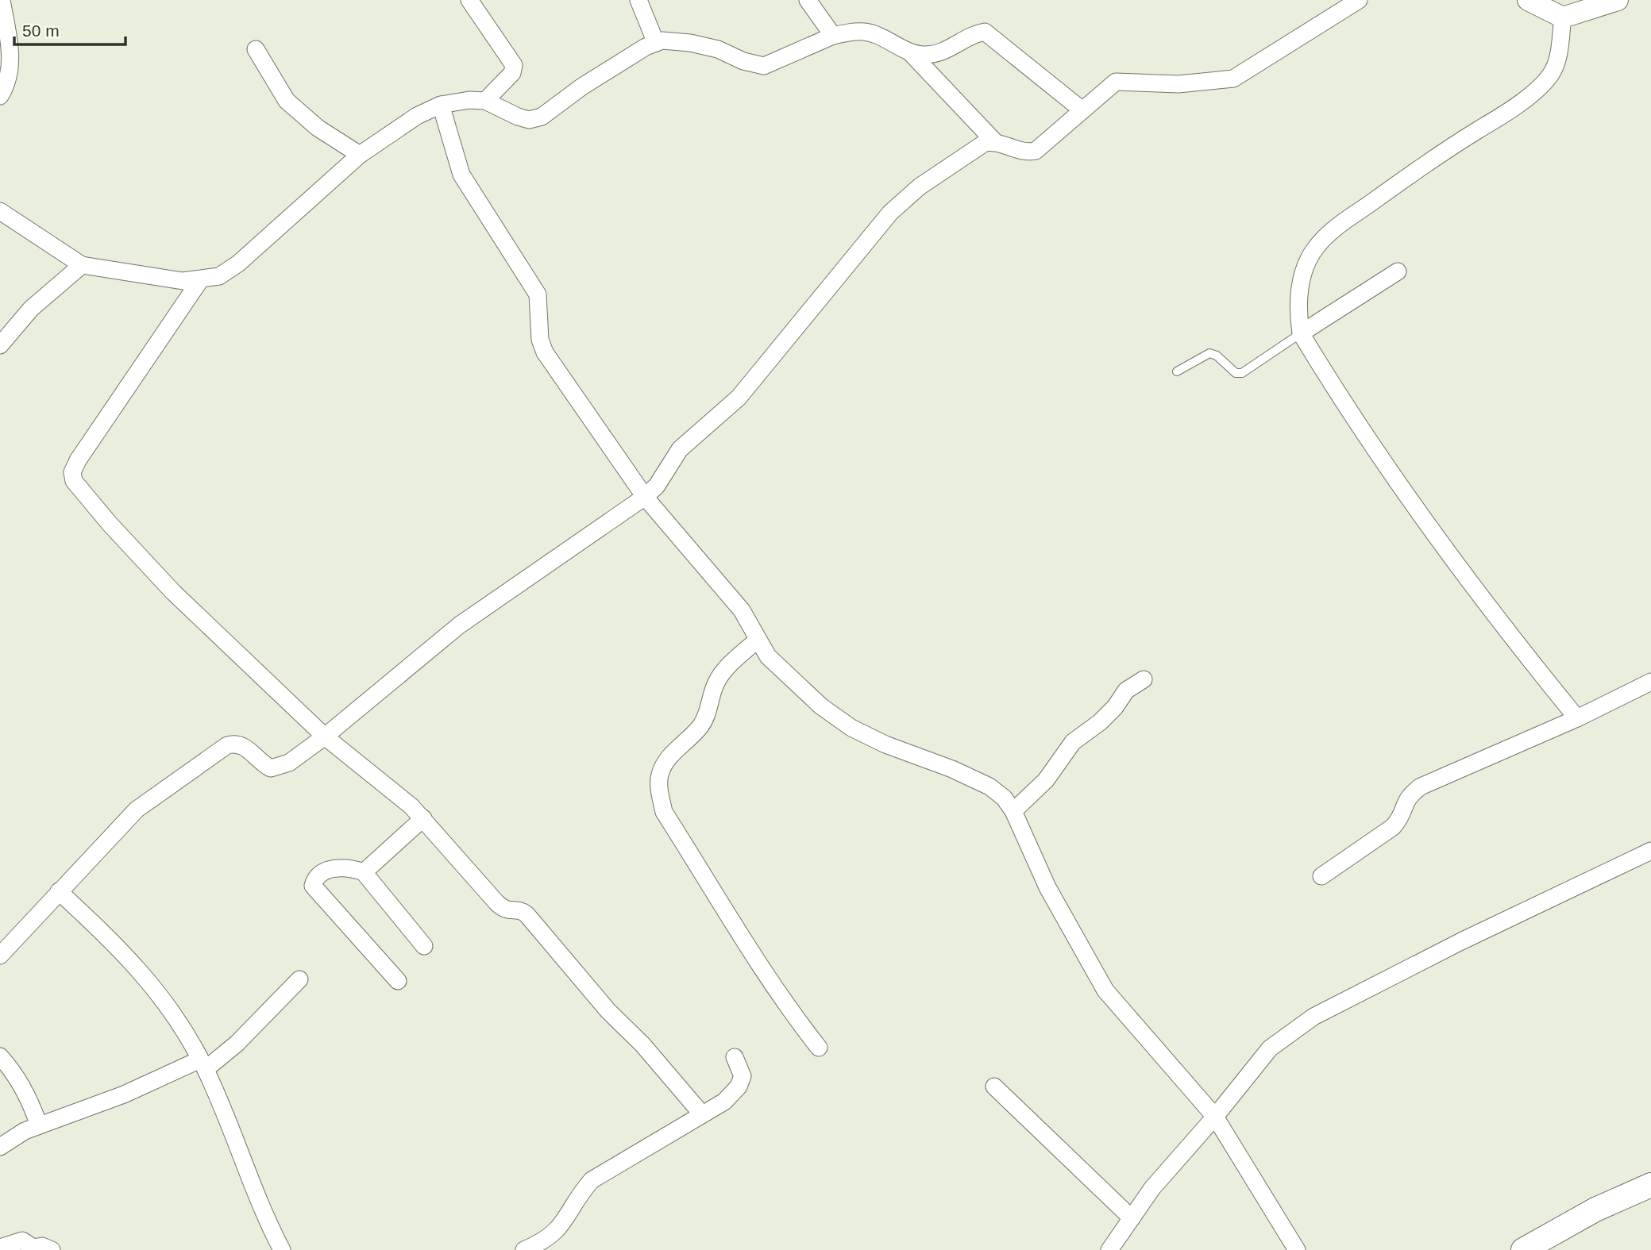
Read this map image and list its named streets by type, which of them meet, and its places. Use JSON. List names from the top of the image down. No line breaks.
{"scale_bar":"50 m"}
